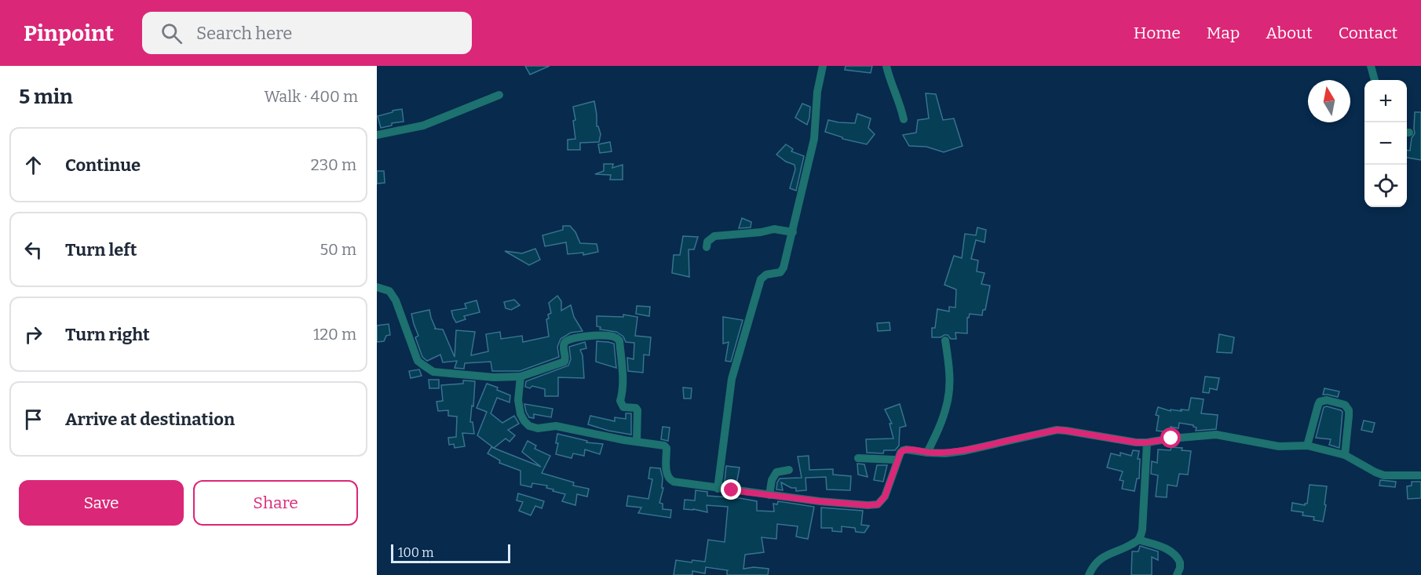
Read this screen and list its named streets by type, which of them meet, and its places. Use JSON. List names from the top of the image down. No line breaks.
{"scale_bar":"100 m","north":"top","page":{"header":"Pinpoint","search":"Search here","nav":["Home","Map","About","Contact"],"heading":["5 min","Walk · 400 m"],"map_buttons":["+","−"],"list":[["Continue","230 m"],["Turn left","50 m"],["Turn right","120 m"],"Arrive at destination"],"buttons":["Save","Share"],"scale":"100 m"}}
